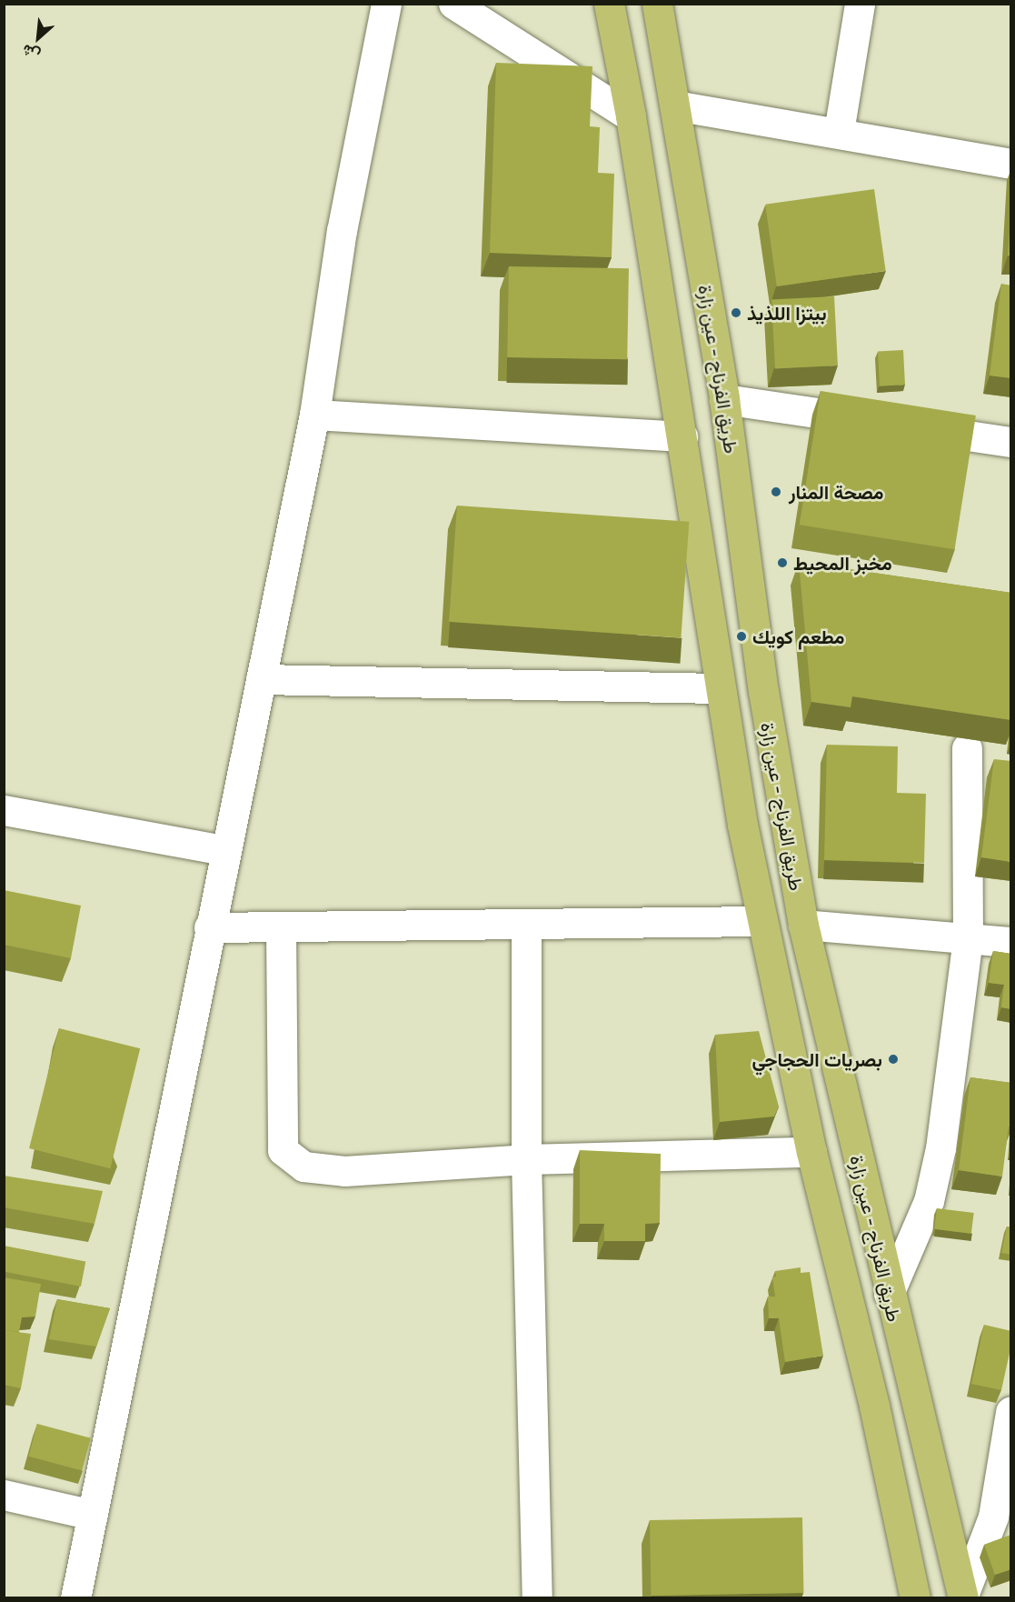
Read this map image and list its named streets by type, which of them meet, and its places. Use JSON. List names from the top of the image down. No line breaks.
{"streets":{"main road":["طريق الفرناج - عين زارة"]},"places":["بيتزا اللذيذ","مصحة المنار","مخبز المحيط","مطعم كويك","بصريات الحجاجي"],"north":"bottom left"}
